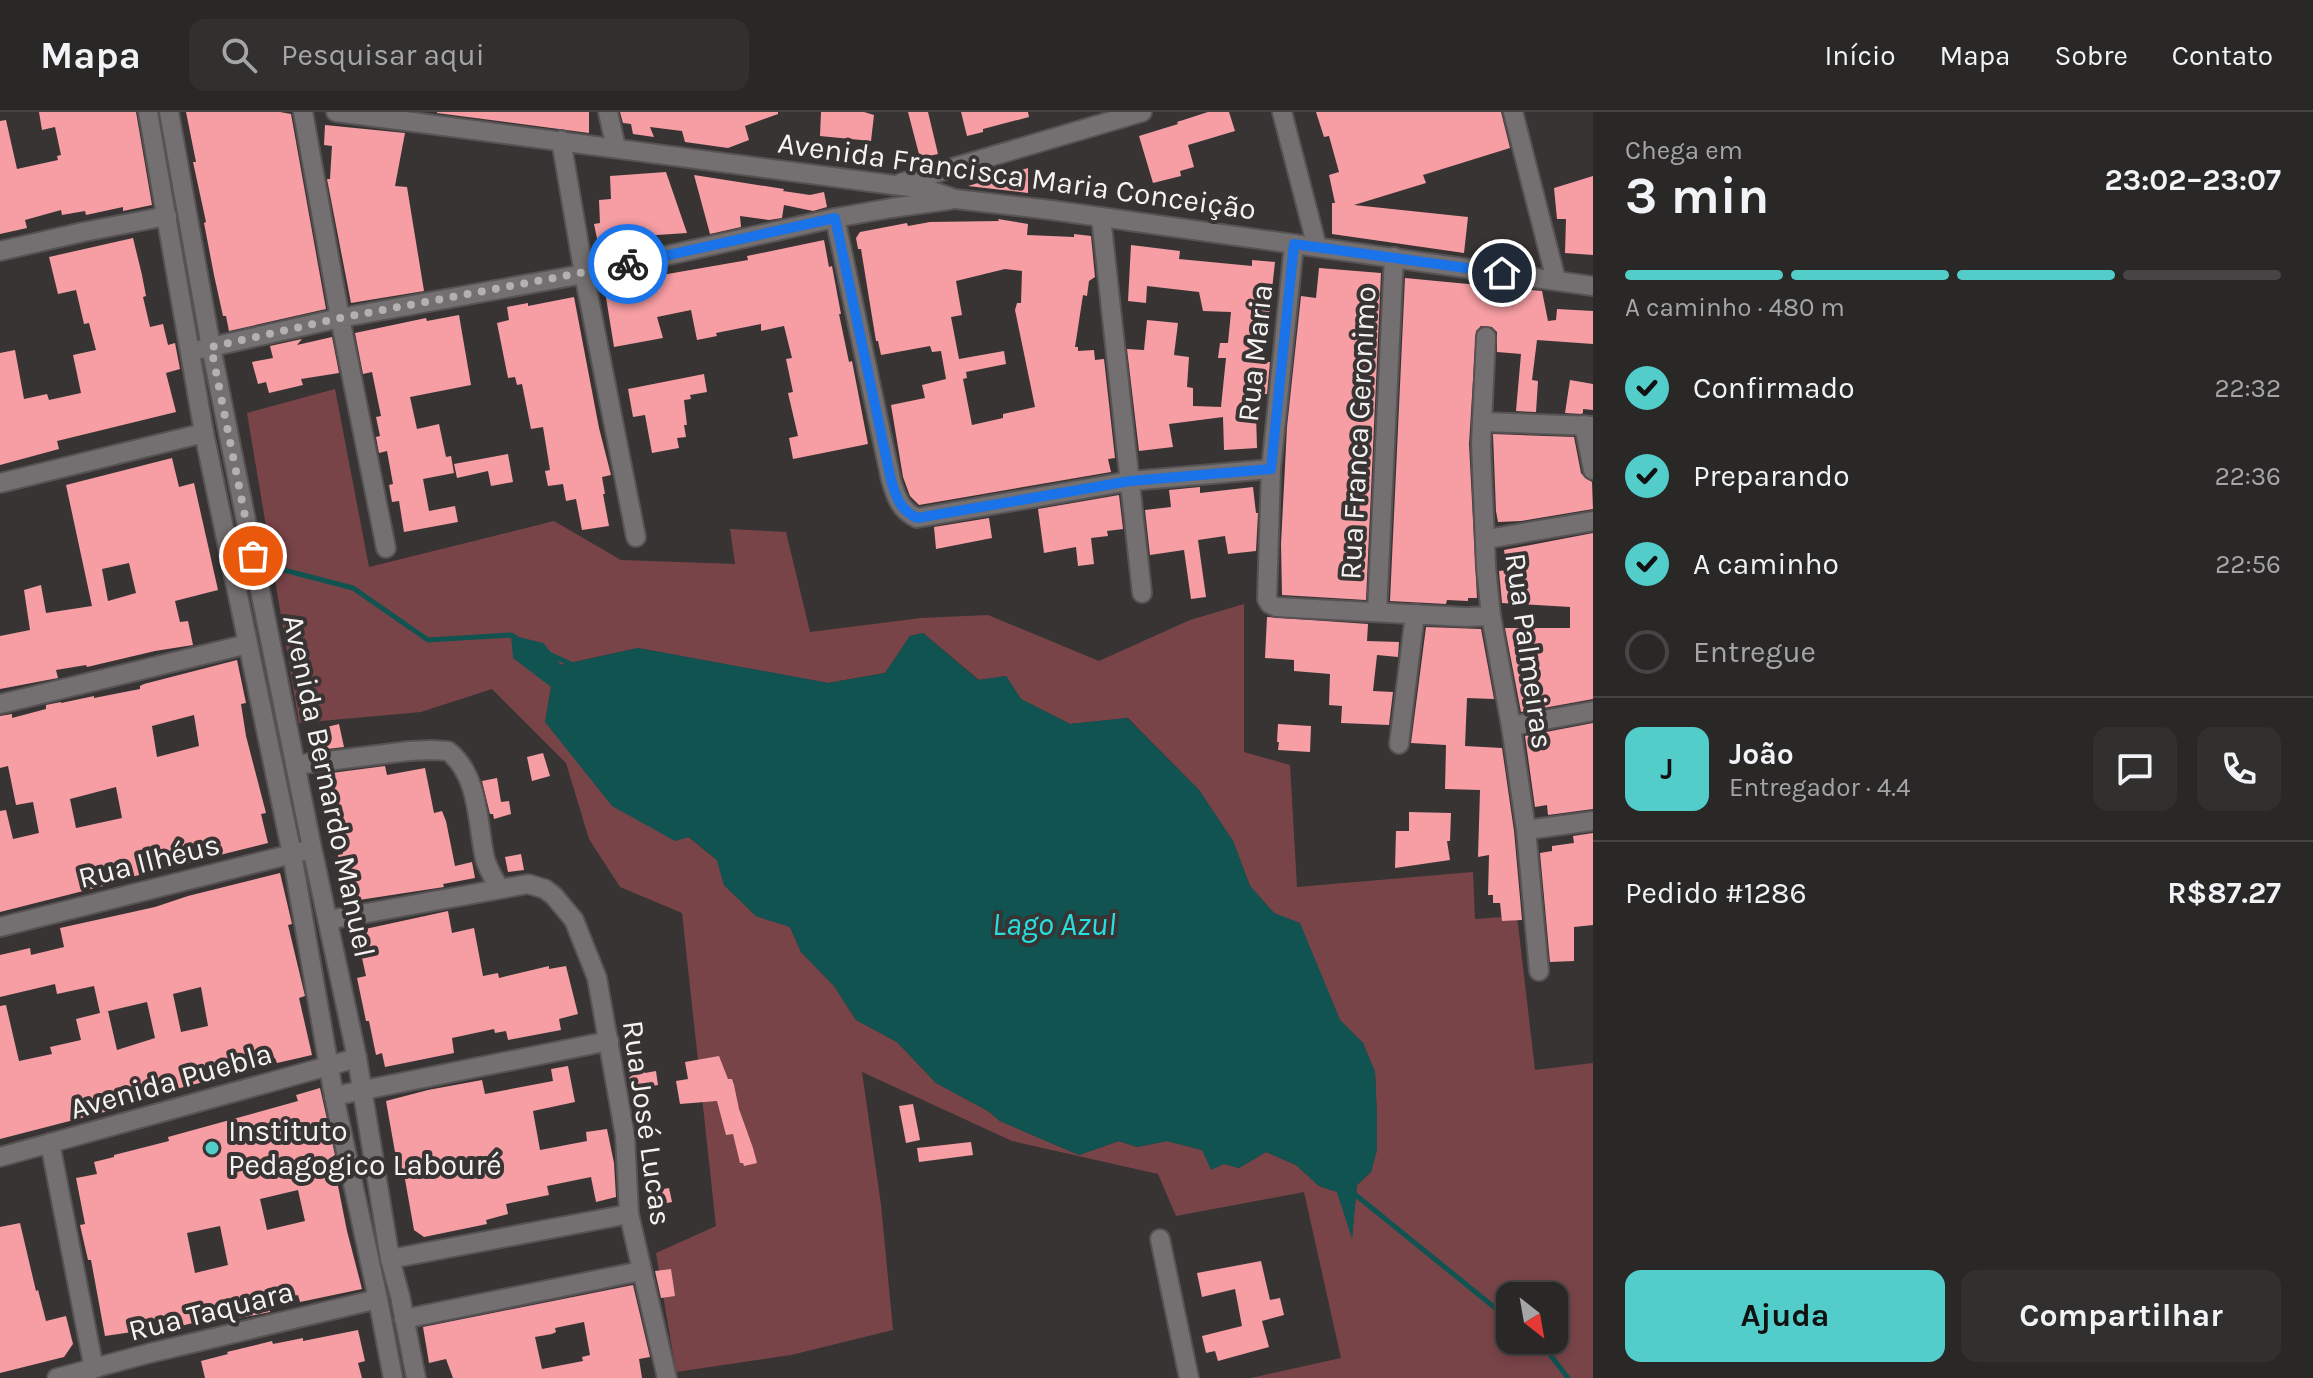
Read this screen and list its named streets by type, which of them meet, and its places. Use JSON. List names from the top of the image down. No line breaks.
{"streets":{"street":["Avenida Francisca Maria Conceição","Rua Maria","Rua Franca Geronimo","Rua Palmeiras","Avenida Bernardo Manuel","Rua Ilhéus","Avenida Puebla","Rua José Lucas","Rua Taquara"]},"crossings":[["Avenida Francisca Maria Conceição","Rua Maria"],["Avenida Francisca Maria Conceição","Rua Franca Geronimo"],["Rua Maria","Rua Franca Geronimo"],["Avenida Bernardo Manuel","Rua Ilhéus"],["Avenida Bernardo Manuel","Avenida Puebla"],["Avenida Bernardo Manuel","Rua Taquara"]],"water":["Lago Azul"],"places":["Instituto Pedagogico Labouré"],"north":"bottom right","page":{"header":"Mapa","search":"Pesquisar aqui","nav":["Início","Mapa","Sobre","Contato"],"heading":["3 min","Chega em","23:02–23:07"],"panel":["João","Entregador · 4.4","Pedido #1286","R$87.27"],"bar":"A caminho · 480 m","list":[["Confirmado","22:32"],["Preparando","22:36"],["A caminho","22:56"],"Entregue"],"round":"J","buttons":["Ajuda","Compartilhar"]}}
